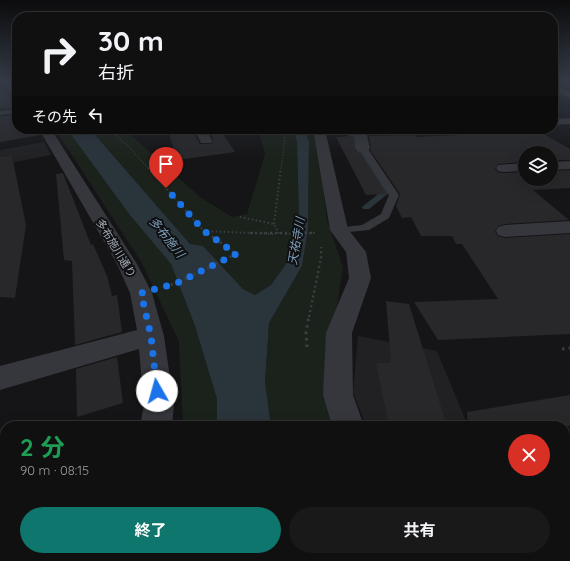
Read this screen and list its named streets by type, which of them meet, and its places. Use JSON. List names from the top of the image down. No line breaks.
{"streets":{"street":["多布施川通り"]},"water":["多布施川","天祐寺川"],"page":{"turn":["30 m","右折"],"then":"その先","heading":["2 分","90 m · 08:15"],"buttons":["終了","共有"]}}
